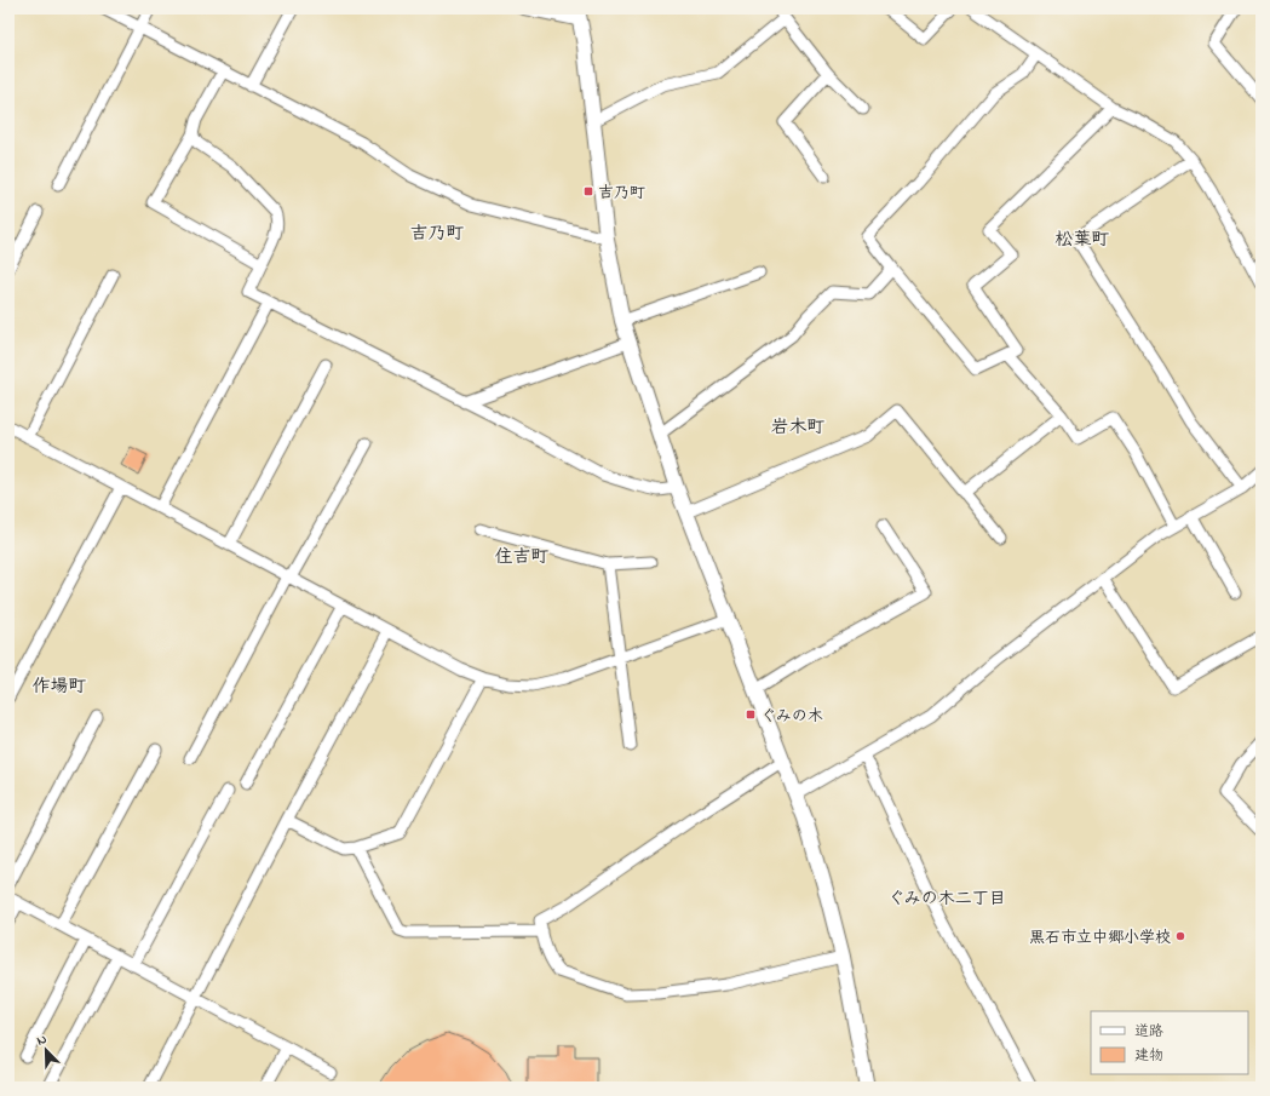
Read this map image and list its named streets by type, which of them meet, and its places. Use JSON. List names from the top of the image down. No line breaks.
{"districts":["吉乃町","松葉町","岩木町","住吉町","作場町","ぐみの木二丁目"],"places":{"transit":["吉乃町","ぐみの木"],"other":["黒石市立中郷小学校"]},"legend":["道路","建物"],"north":"top left"}
